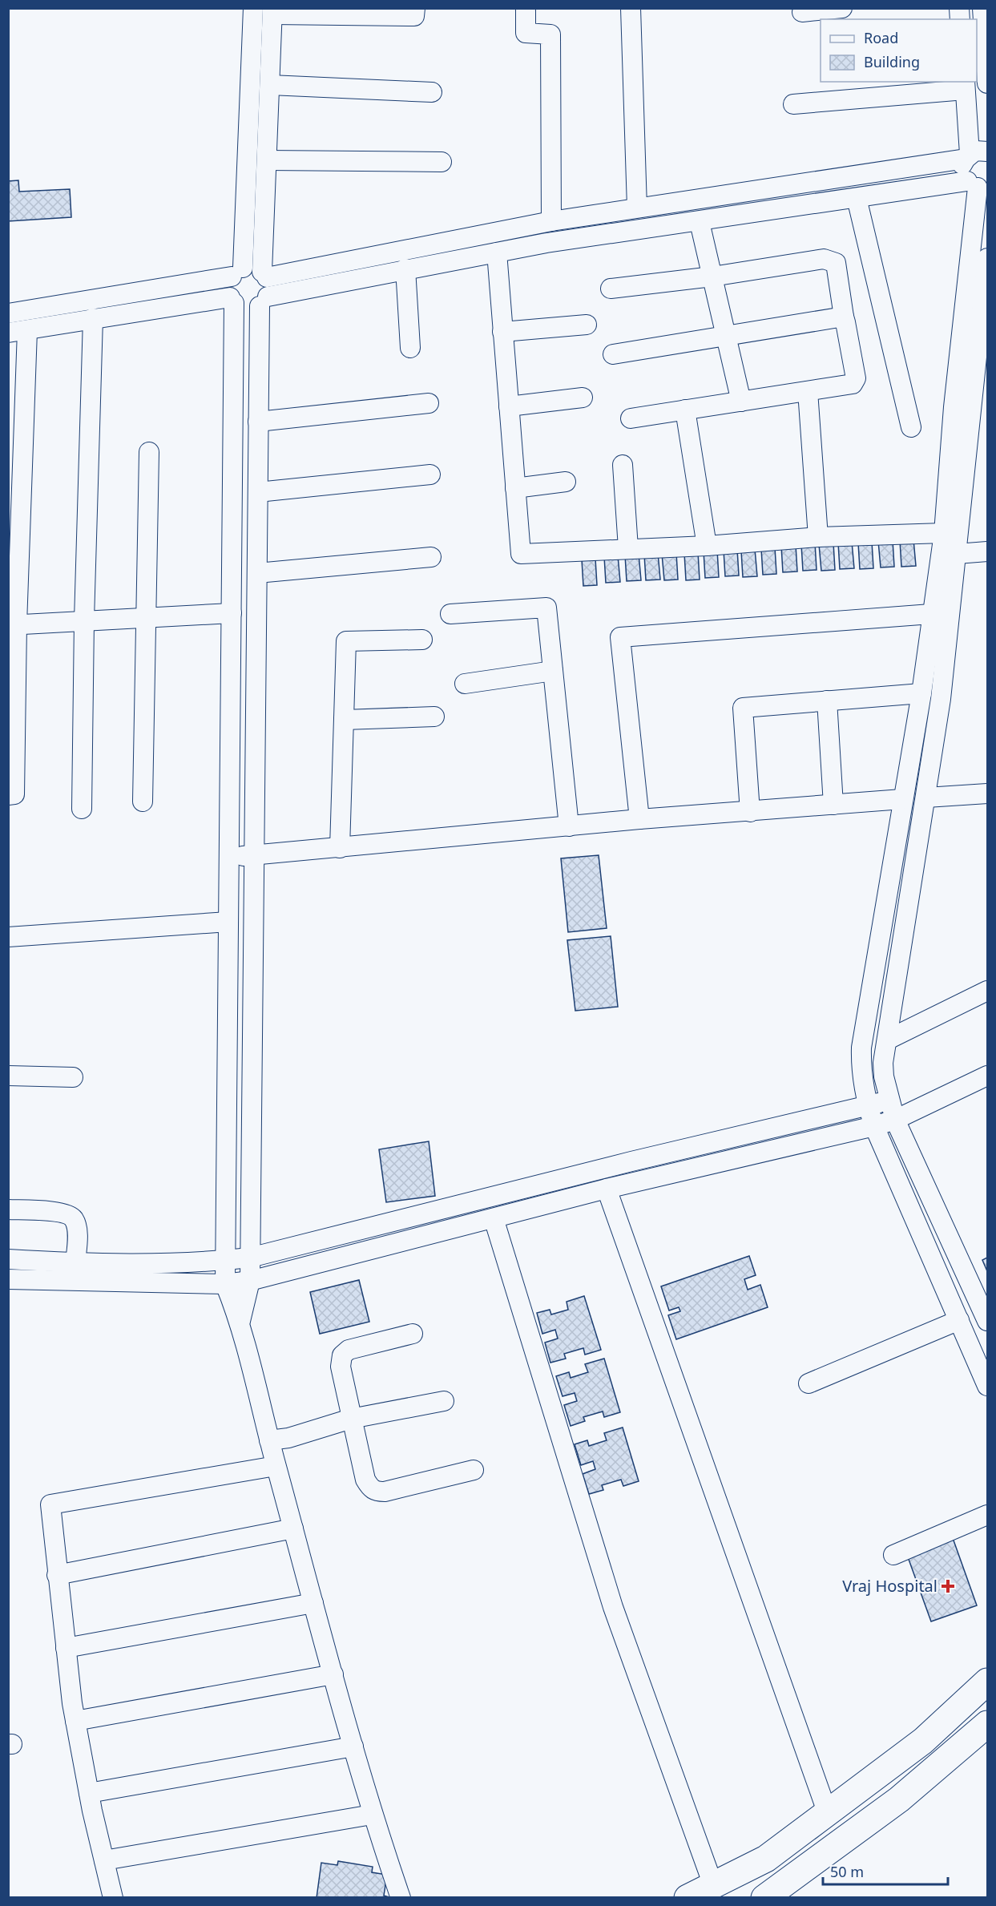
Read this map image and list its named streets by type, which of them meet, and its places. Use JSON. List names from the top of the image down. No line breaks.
{"places":{"health":["Vraj Hospital"]},"legend":["Road","Building"],"scale_bar":"50 m"}
